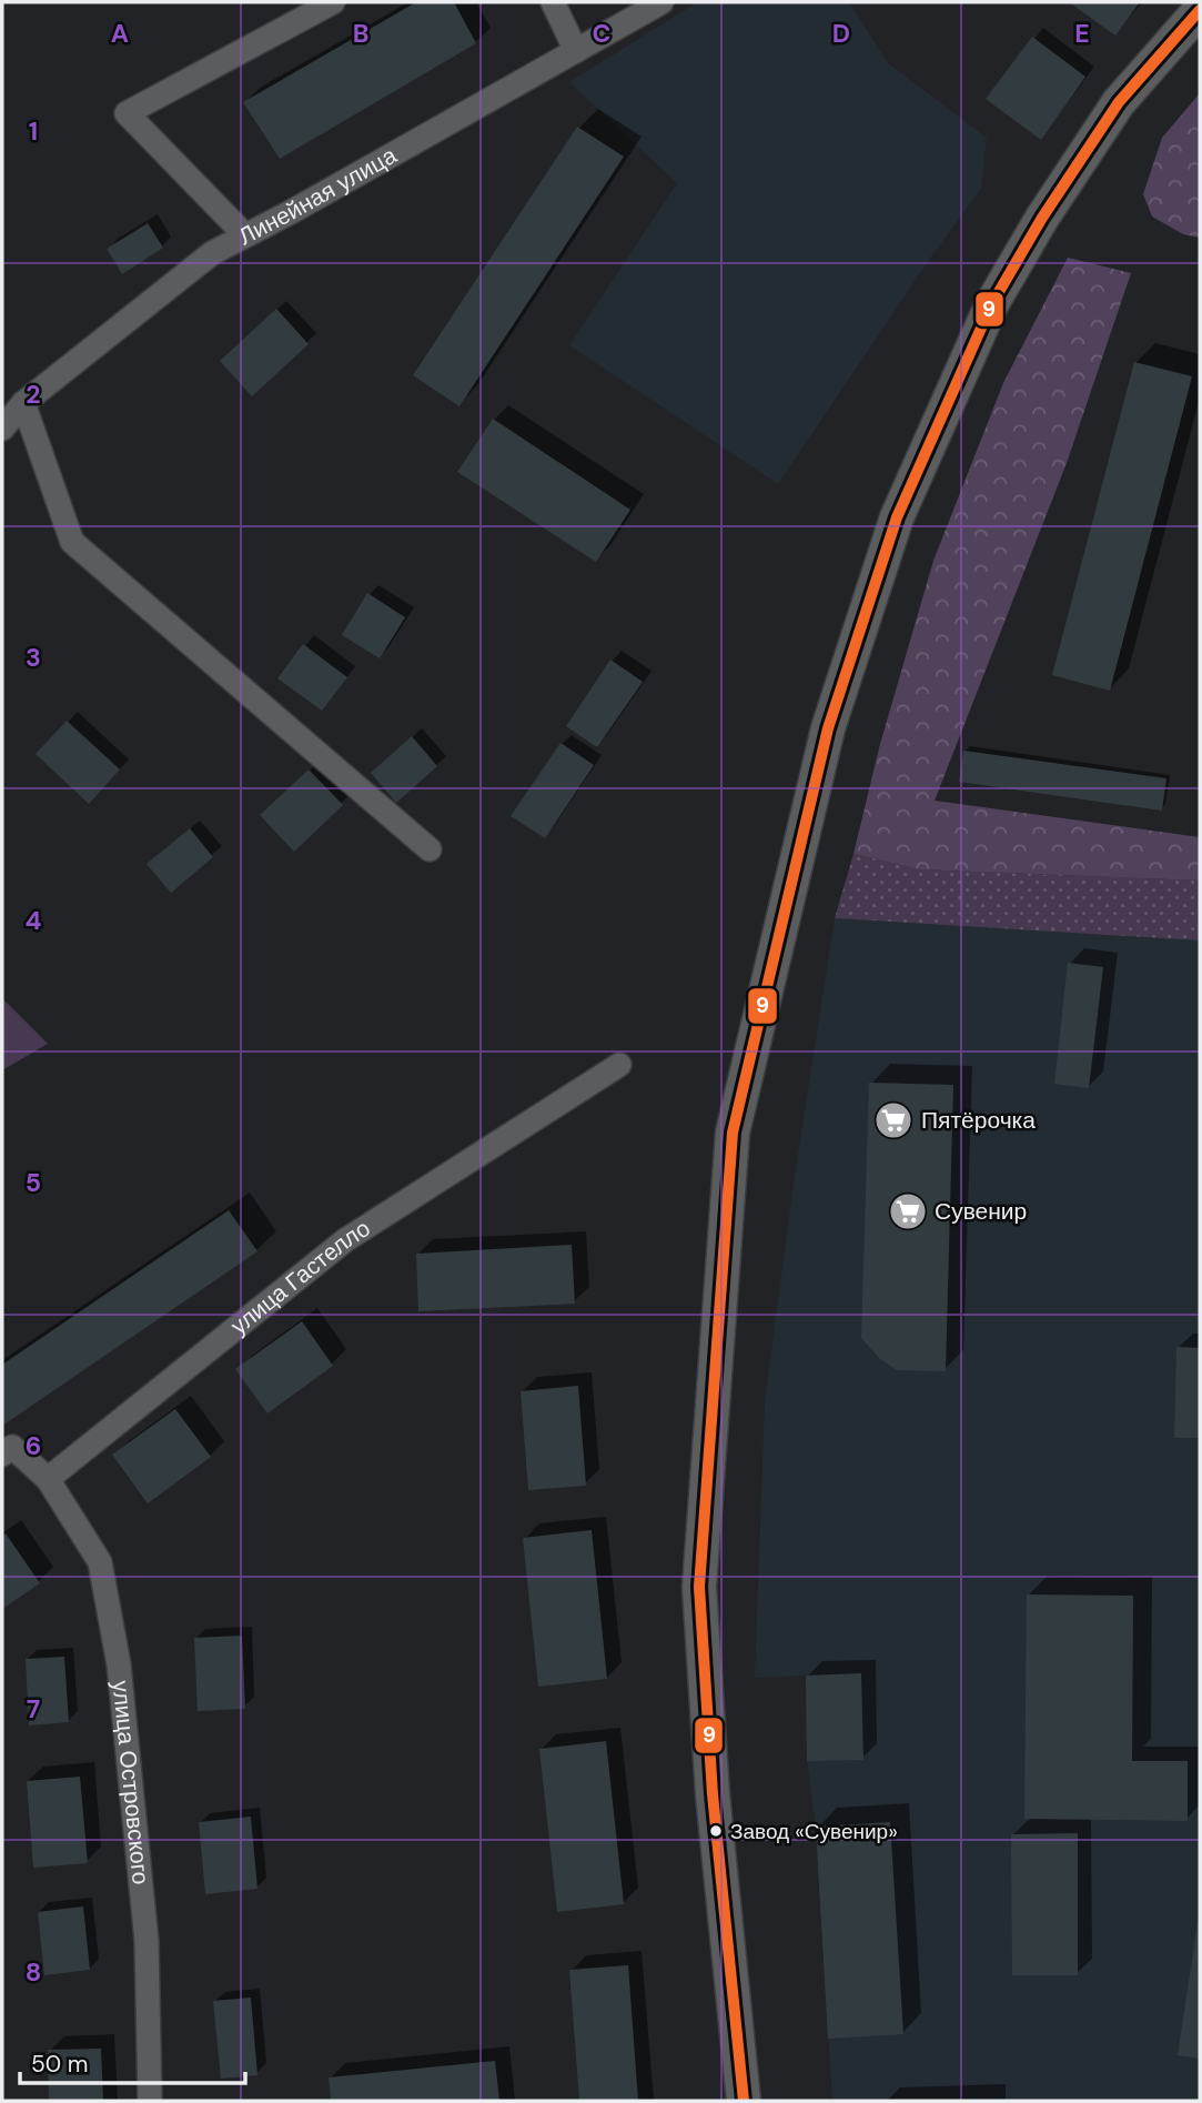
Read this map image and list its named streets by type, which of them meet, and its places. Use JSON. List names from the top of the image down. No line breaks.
{"streets":{"street":["Линейная улица","улица Гастелло","улица Островского"]},"crossings":[["улица Гастелло","улица Островского"]],"places":{"supermarket":["Пятёрочка","Сувенир"],"other":["Завод «Сувенир»"]},"lines":["transit line 9"],"scale_bar":"50 m","grid":{"columns":["A","B","C","D","E"],"rows":["1","2","3","4","5","6","7","8"]}}
